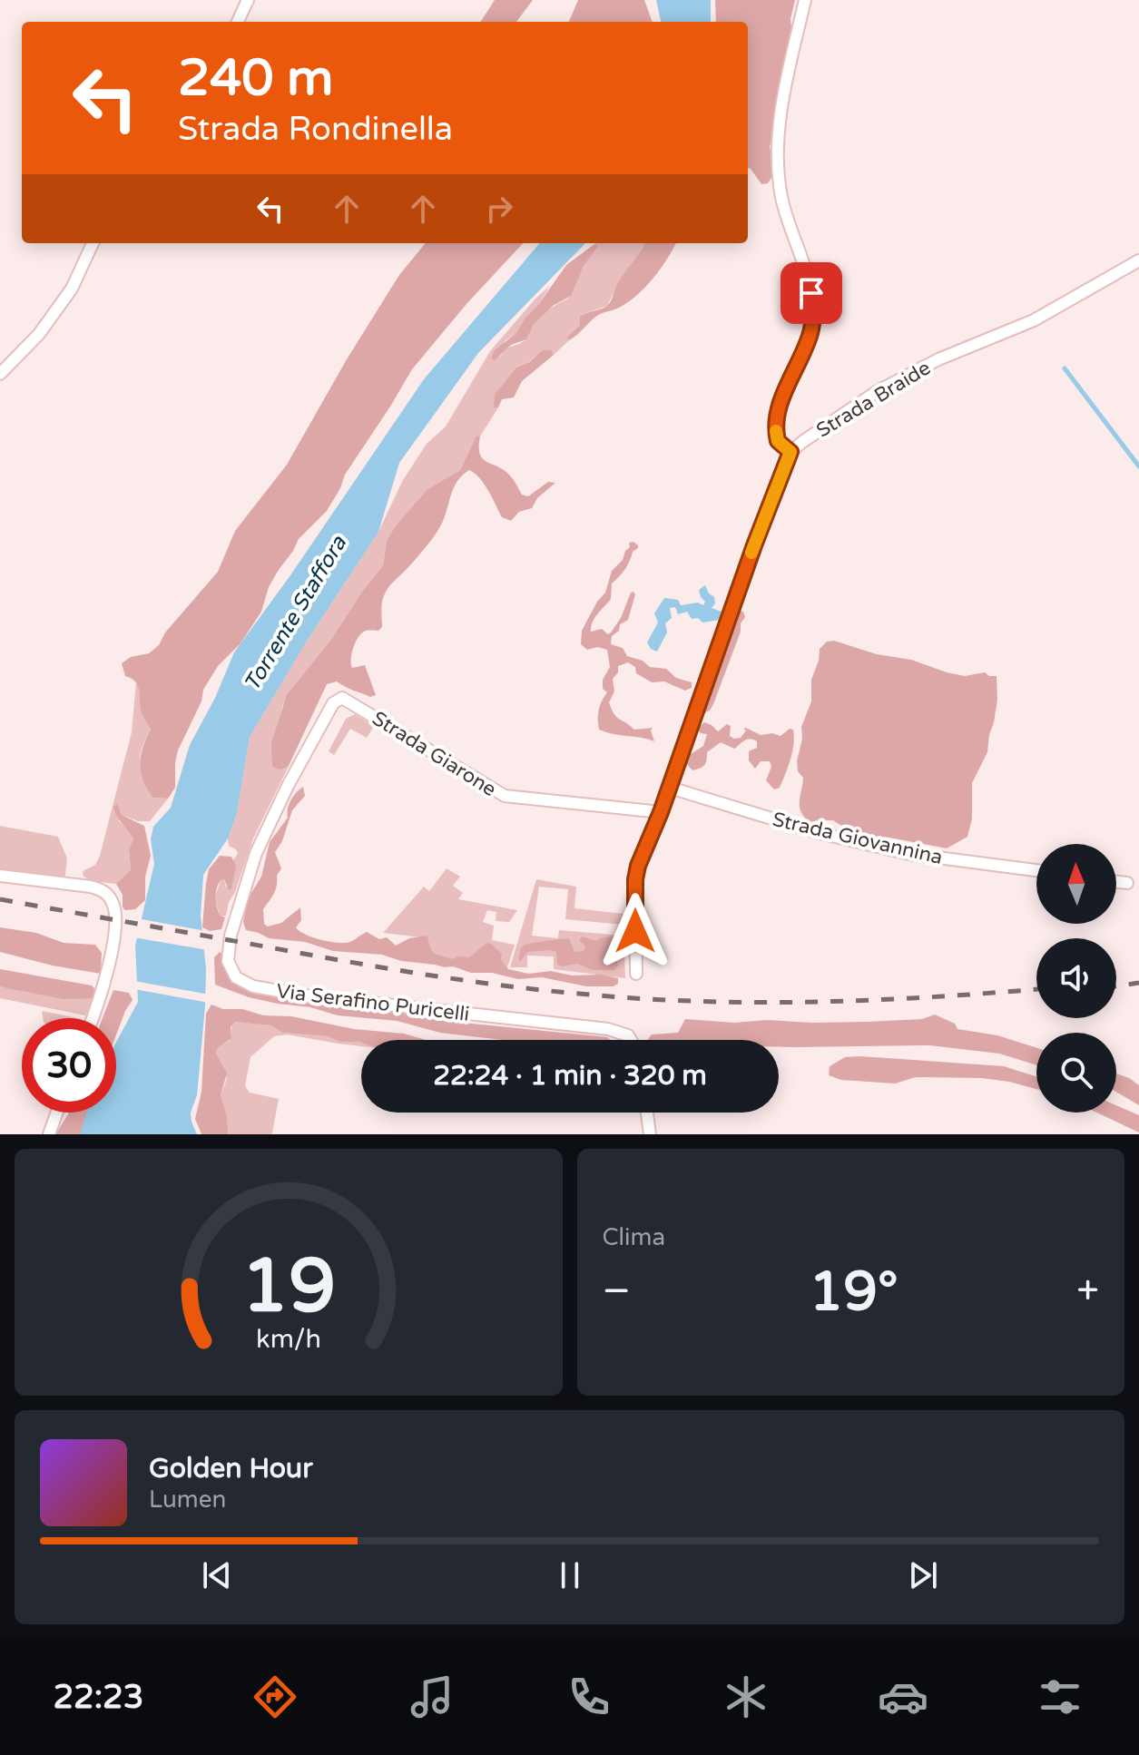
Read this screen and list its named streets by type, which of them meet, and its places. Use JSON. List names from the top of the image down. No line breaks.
{"streets":{"street":["Strada Braide","Strada Giarone","Strada Giovannina","Via Serafino Puricelli"]},"crossings":[["Strada Giarone","Via Serafino Puricelli"]],"water":["Torrente Staffora"],"north":"top","page":{"turn":["240 m","Strada Rondinella"],"limit":"30","trip":"22:24 · 1 min · 320 m","tile":"Clima","heat":["−","19°","+"],"song":["Golden Hour","Lumen"],"tabs":"22:23","gauge":["19","km/h"]}}
